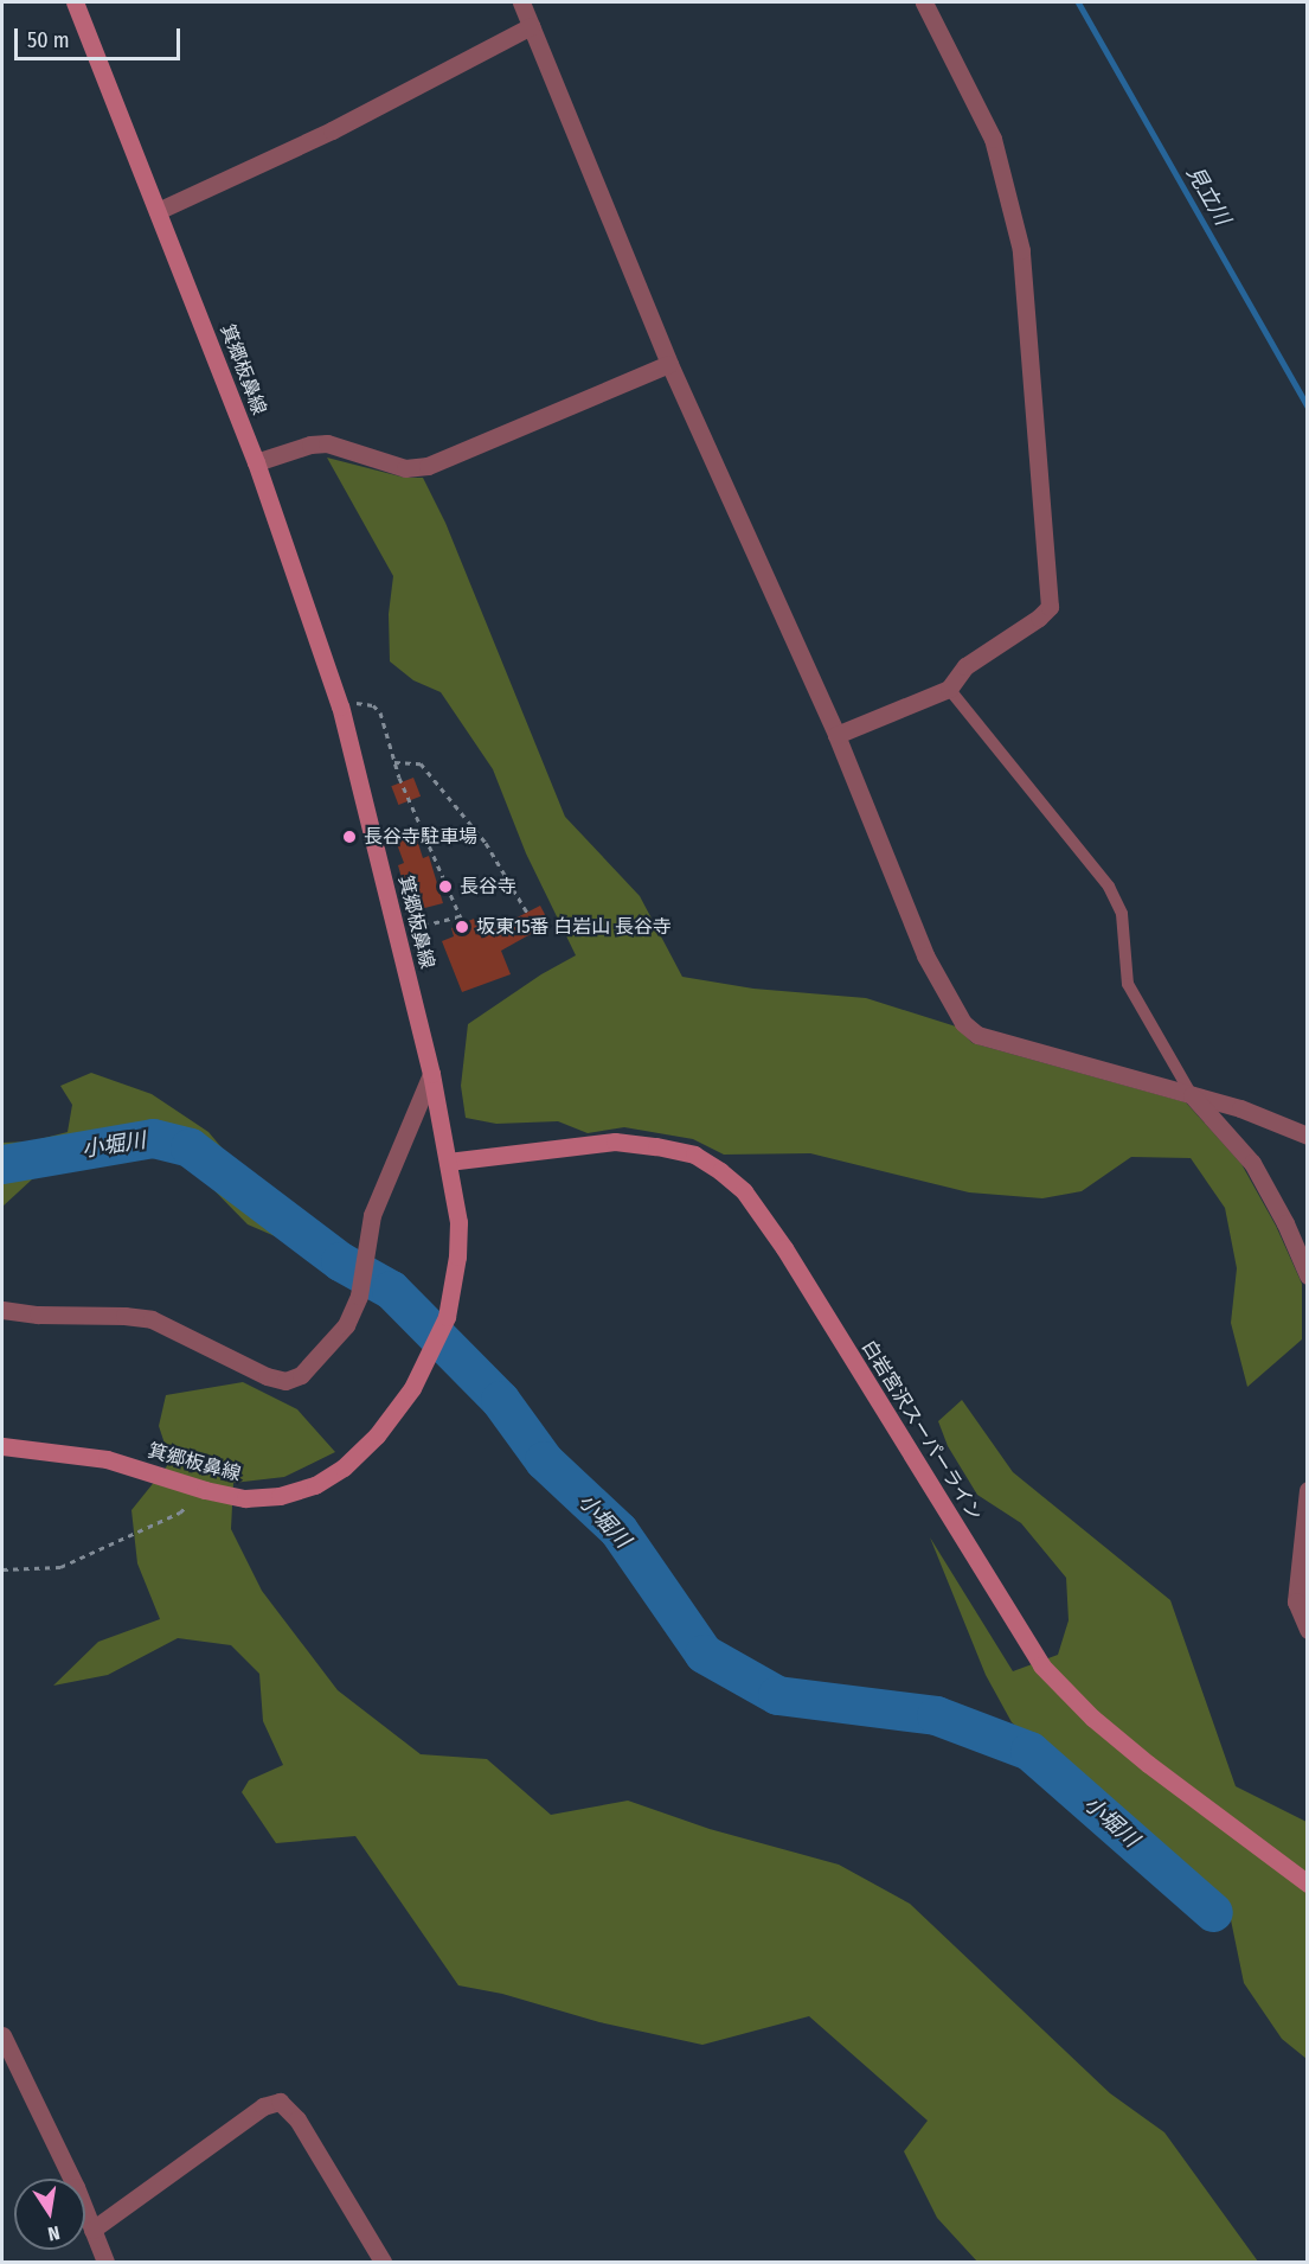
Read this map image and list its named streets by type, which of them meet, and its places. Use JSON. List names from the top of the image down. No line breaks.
{"streets":{"main road":["箕郷板鼻線","白岩宮沢スーパーライン"]},"crossings":[["箕郷板鼻線","白岩宮沢スーパーライン"]],"water":["見立川","小堀川"],"places":["長谷寺駐車場","長谷寺","坂東15番 白岩山 長谷寺"],"scale_bar":"50 m","north":"bottom"}
